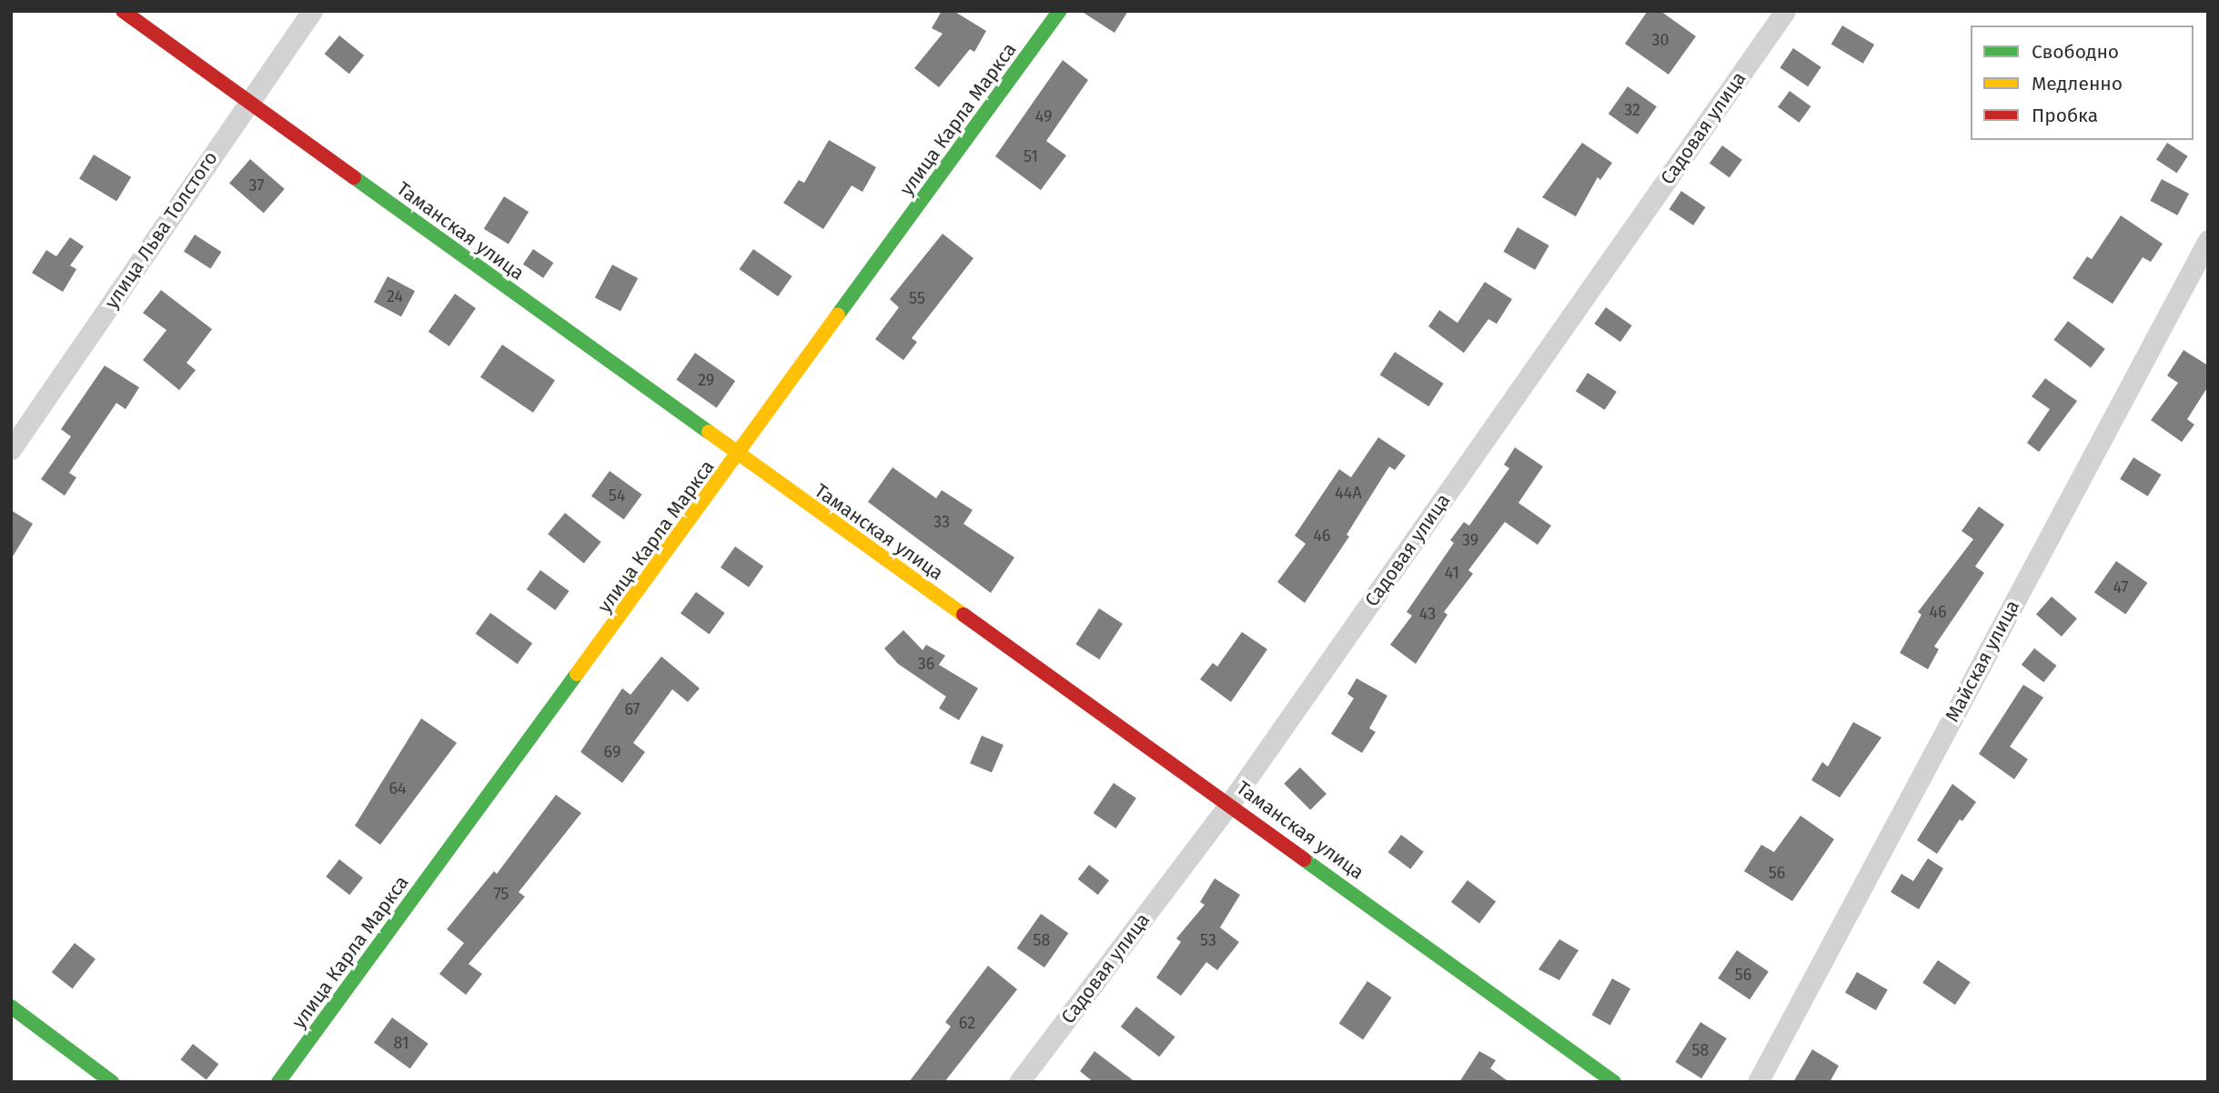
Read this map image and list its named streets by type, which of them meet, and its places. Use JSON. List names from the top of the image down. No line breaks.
{"streets":{"street":["улица Карла Маркса","Садовая улица","улица Льва Толстого","Таманская улица","Майская улица"]},"crossings":[["улица Карла Маркса","Таманская улица"],["Садовая улица","Таманская улица"],["улица Льва Толстого","Таманская улица"]],"house_numbers":["30","32","49","51","37","24","55","29","44А","54","33","46","39","41","47","46","43","36","67","69","64","56","75","58","53","56","62","81","58"],"legend":["Свободно","Медленно","Пробка"]}
